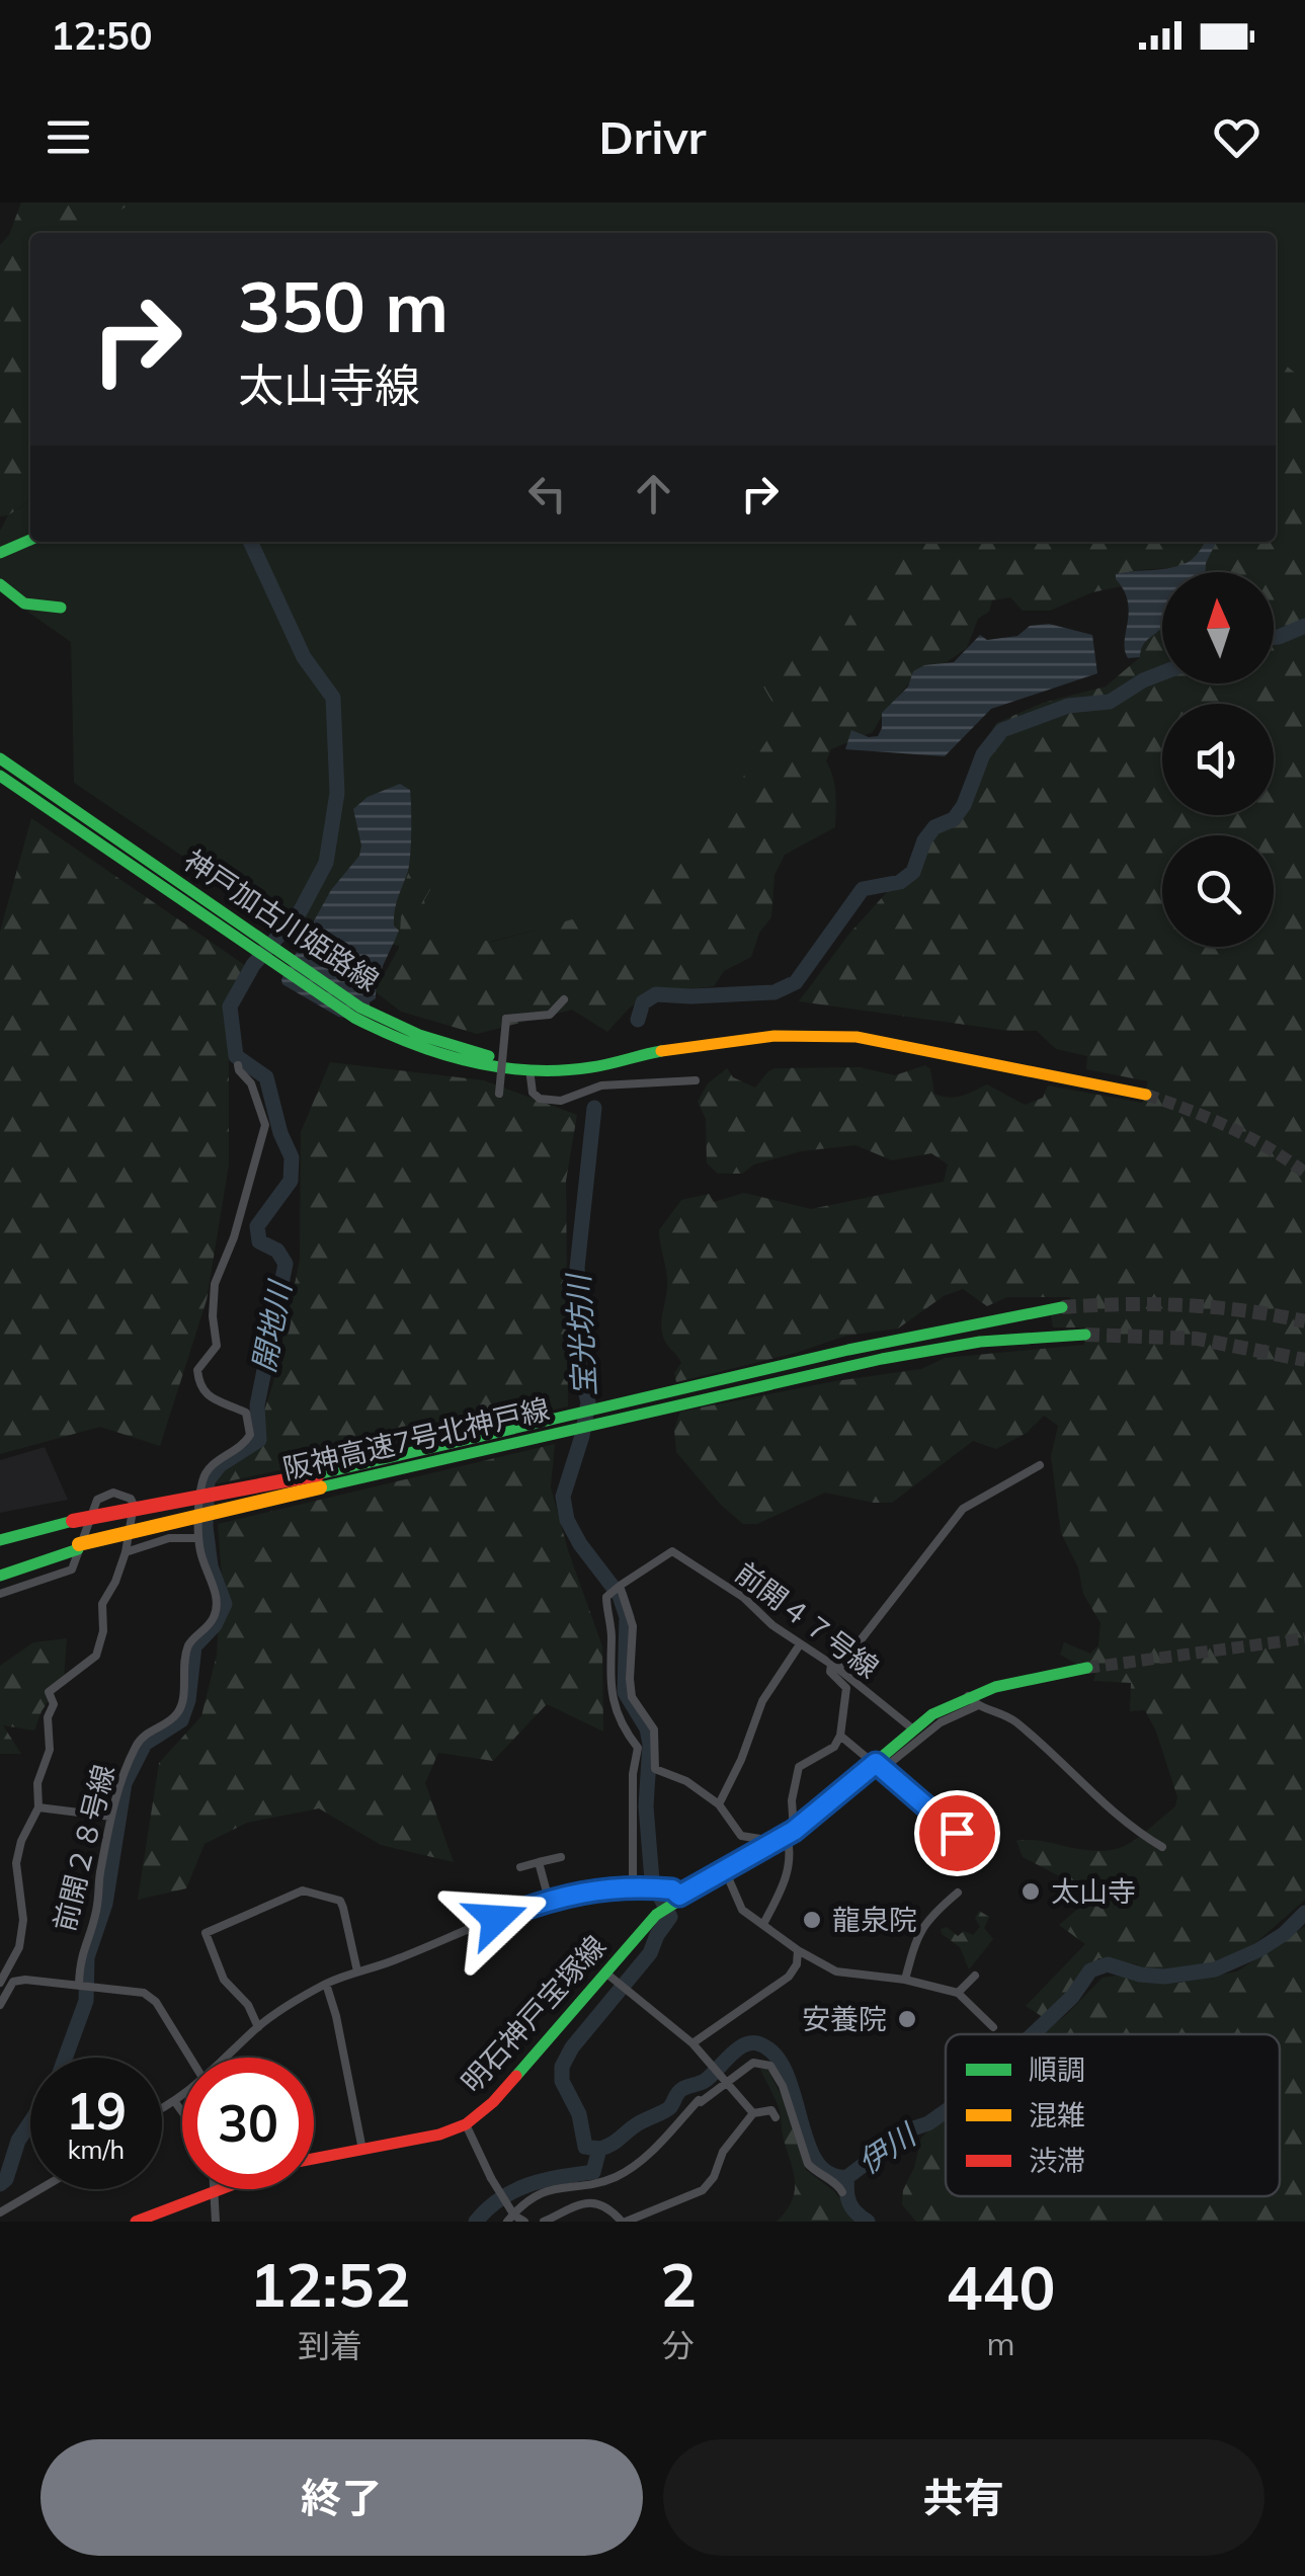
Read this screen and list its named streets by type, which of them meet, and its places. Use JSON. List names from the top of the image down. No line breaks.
{"streets":{"main road":["神戸加古川姫路線","阪神高速7号北神戸線","明石神戸宝塚線"],"street":["前開４７号線","前開２８号線"]},"crossings":[["前開４７号線","明石神戸宝塚線"]],"water":["開地川","宝光坊川","伊川"],"places":["太山寺","龍泉院","安養院"],"legend":["順調","混雑","渋滞"],"north":"top","page":{"status":"12:50","header":"Drivr","turn":["350 m","太山寺線"],"speed":"19 km/h","limit":"30","eta":["12:52","到着","2","分","440","m"],"buttons":["終了","共有"]}}
